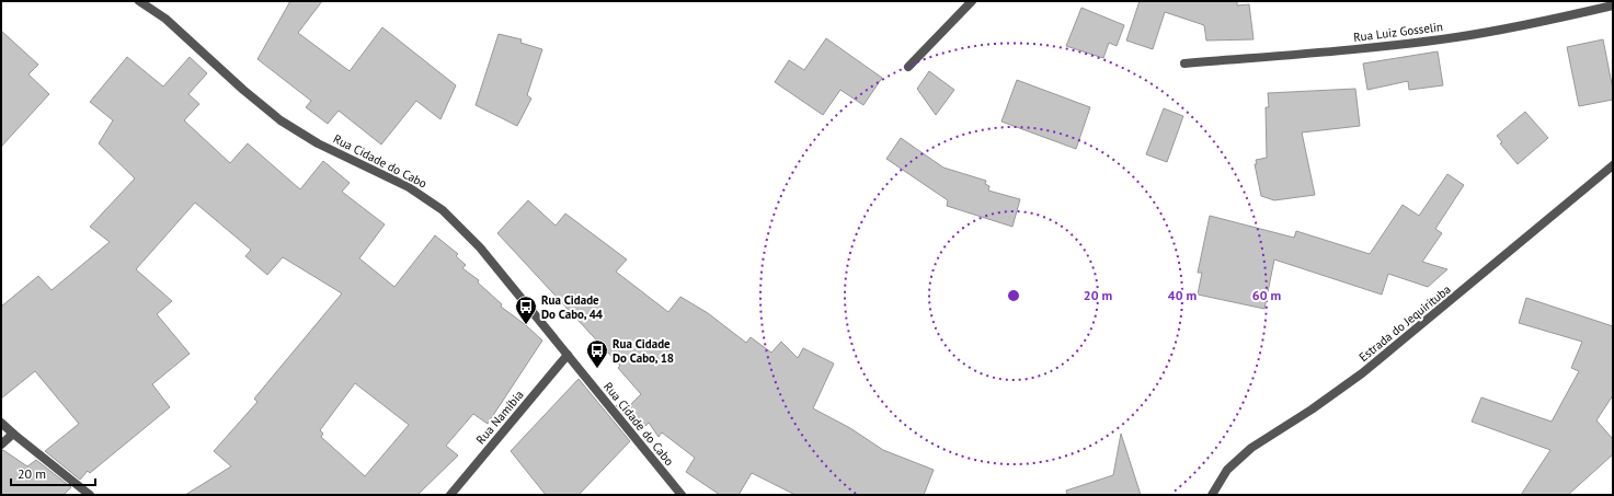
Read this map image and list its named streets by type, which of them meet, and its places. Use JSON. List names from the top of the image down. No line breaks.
{"streets":{"street":["Rua Luiz Gosselin","Rua Cidade do Cabo","Estrada do Jequirituba","Rua Namíbia"]},"crossings":[["Rua Cidade do Cabo","Rua Namíbia"]],"places":{"bus stop":["Rua Cidade Do Cabo, 44","Rua Cidade Do Cabo, 18"]},"scale_bar":"20 m","rings":["20 m","40 m","60 m"]}
